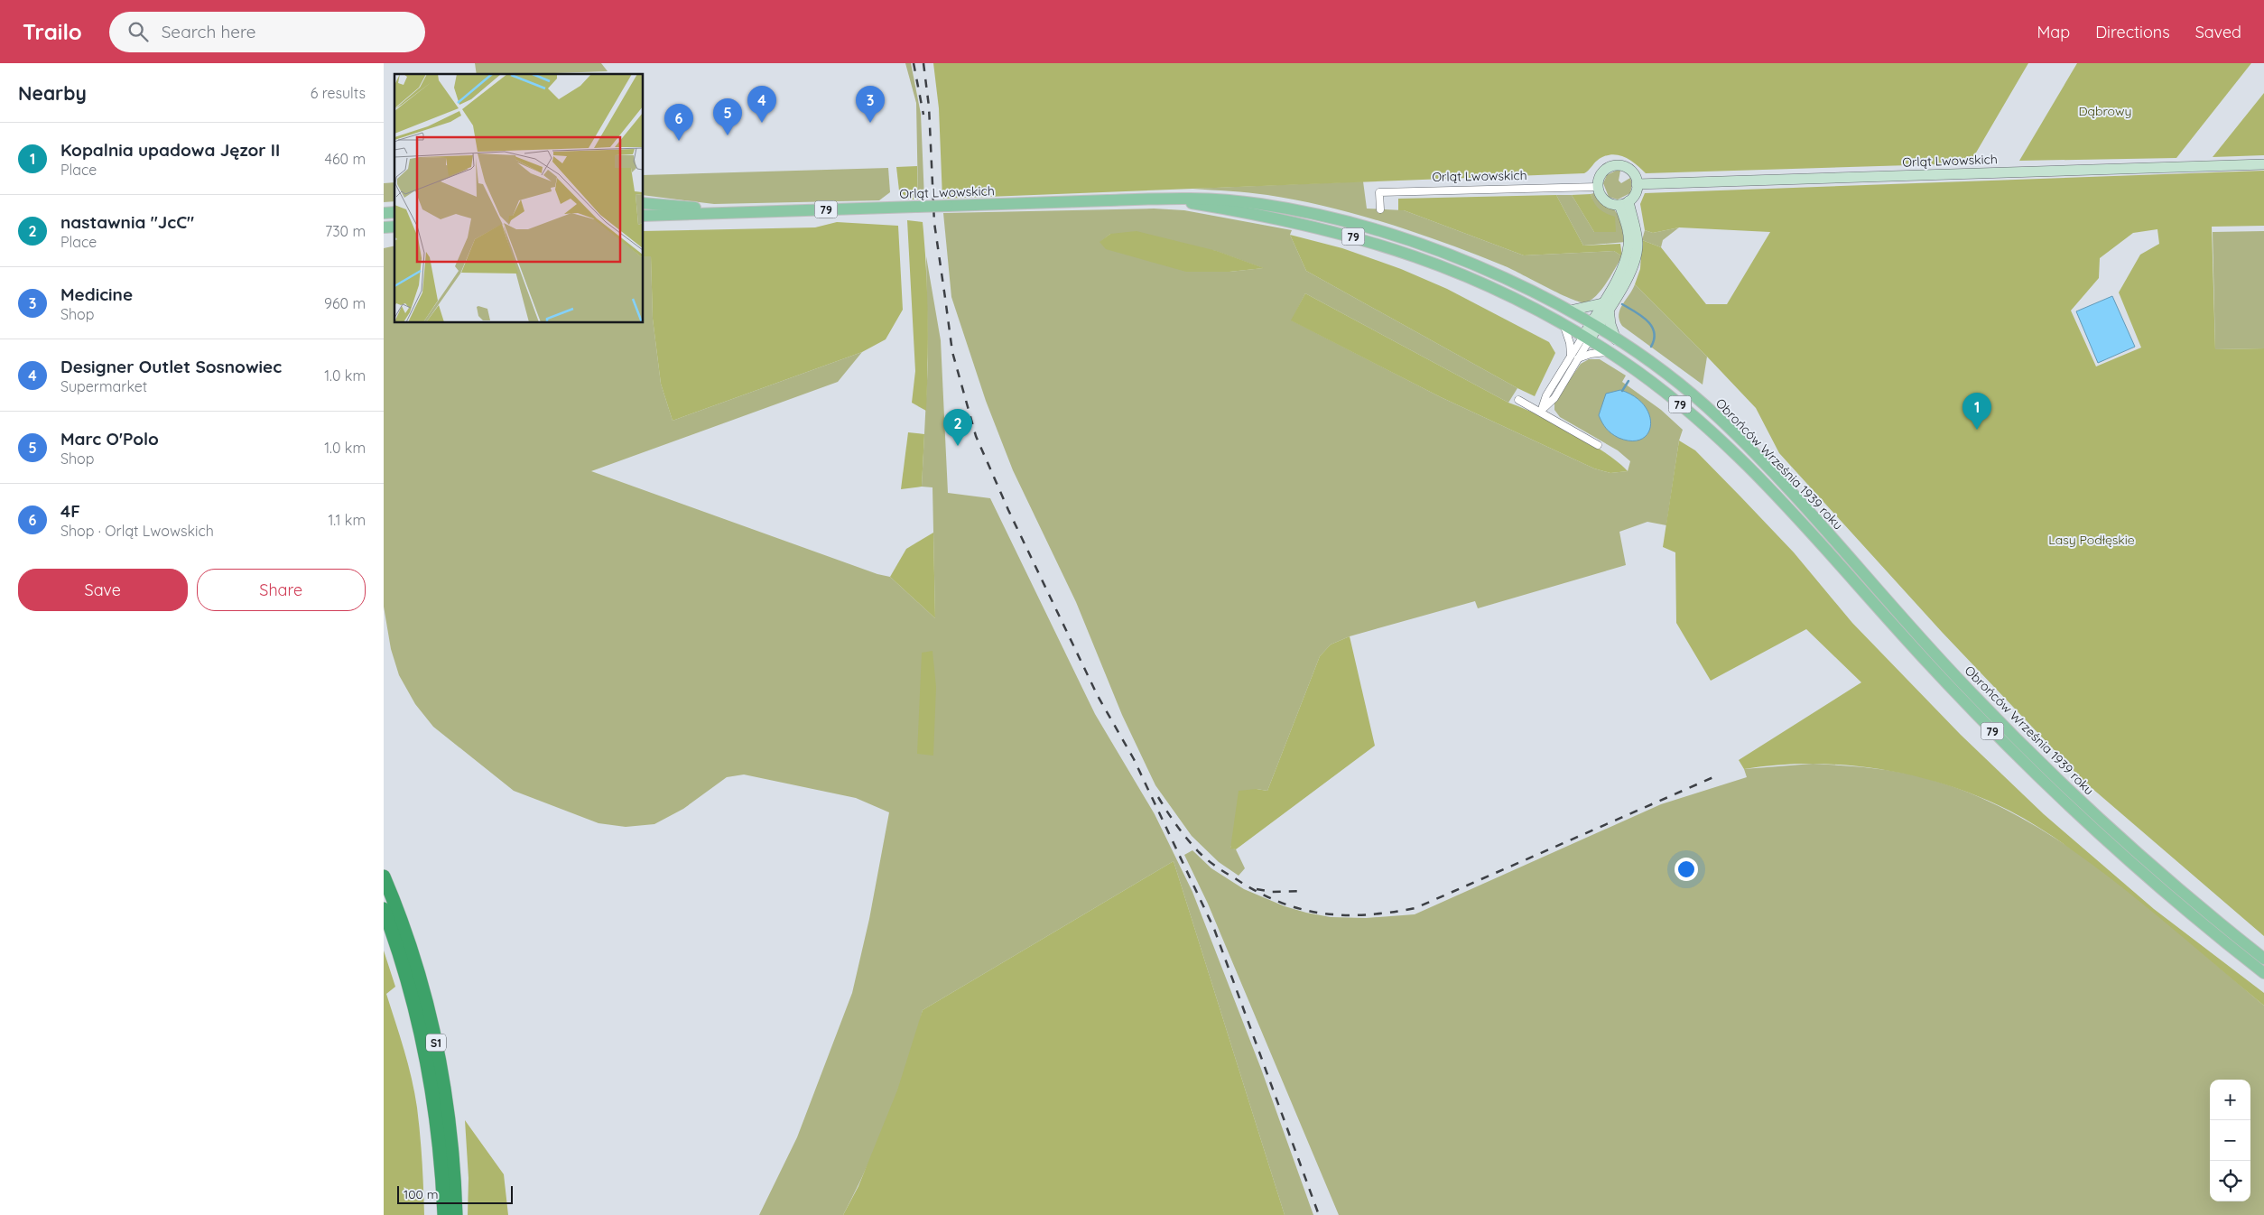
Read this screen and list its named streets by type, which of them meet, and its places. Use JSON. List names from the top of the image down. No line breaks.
{"streets":{"highway":["S1"],"main road":["Orląt Lwowskich","79","Obrońców Września 1939 roku"]},"crossings":[["Orląt Lwowskich","Obrońców Września 1939 roku"]],"parks":["Dąbrowy","Lasy Podłęskie"],"scale_bar":"100 m","page":{"header":"Trailo","search":"Search here","nav":["Map","Directions","Saved"],"heading":["Nearby","6 results"],"pins":["3","4","5","6","1","2"],"list":[{"mark":"1","name":"Kopalnia upadowa Jęzor II","note":"Place","value":"460 m"},{"mark":"2","name":"nastawnia \"JcC\"","note":"Place","value":"730 m"},{"mark":"3","name":"Medicine","note":"Shop","value":"960 m"},{"mark":"4","name":"Designer Outlet Sosnowiec","note":"Supermarket","value":"1.0 km"},{"mark":"5","name":"Marc O'Polo","note":"Shop","value":"1.0 km"},{"mark":"6","name":"4F","note":"Shop · Orląt Lwowskich","value":"1.1 km"}],"buttons":["Save","Share"],"map_buttons":["+","−"],"scale":"100 m"}}
